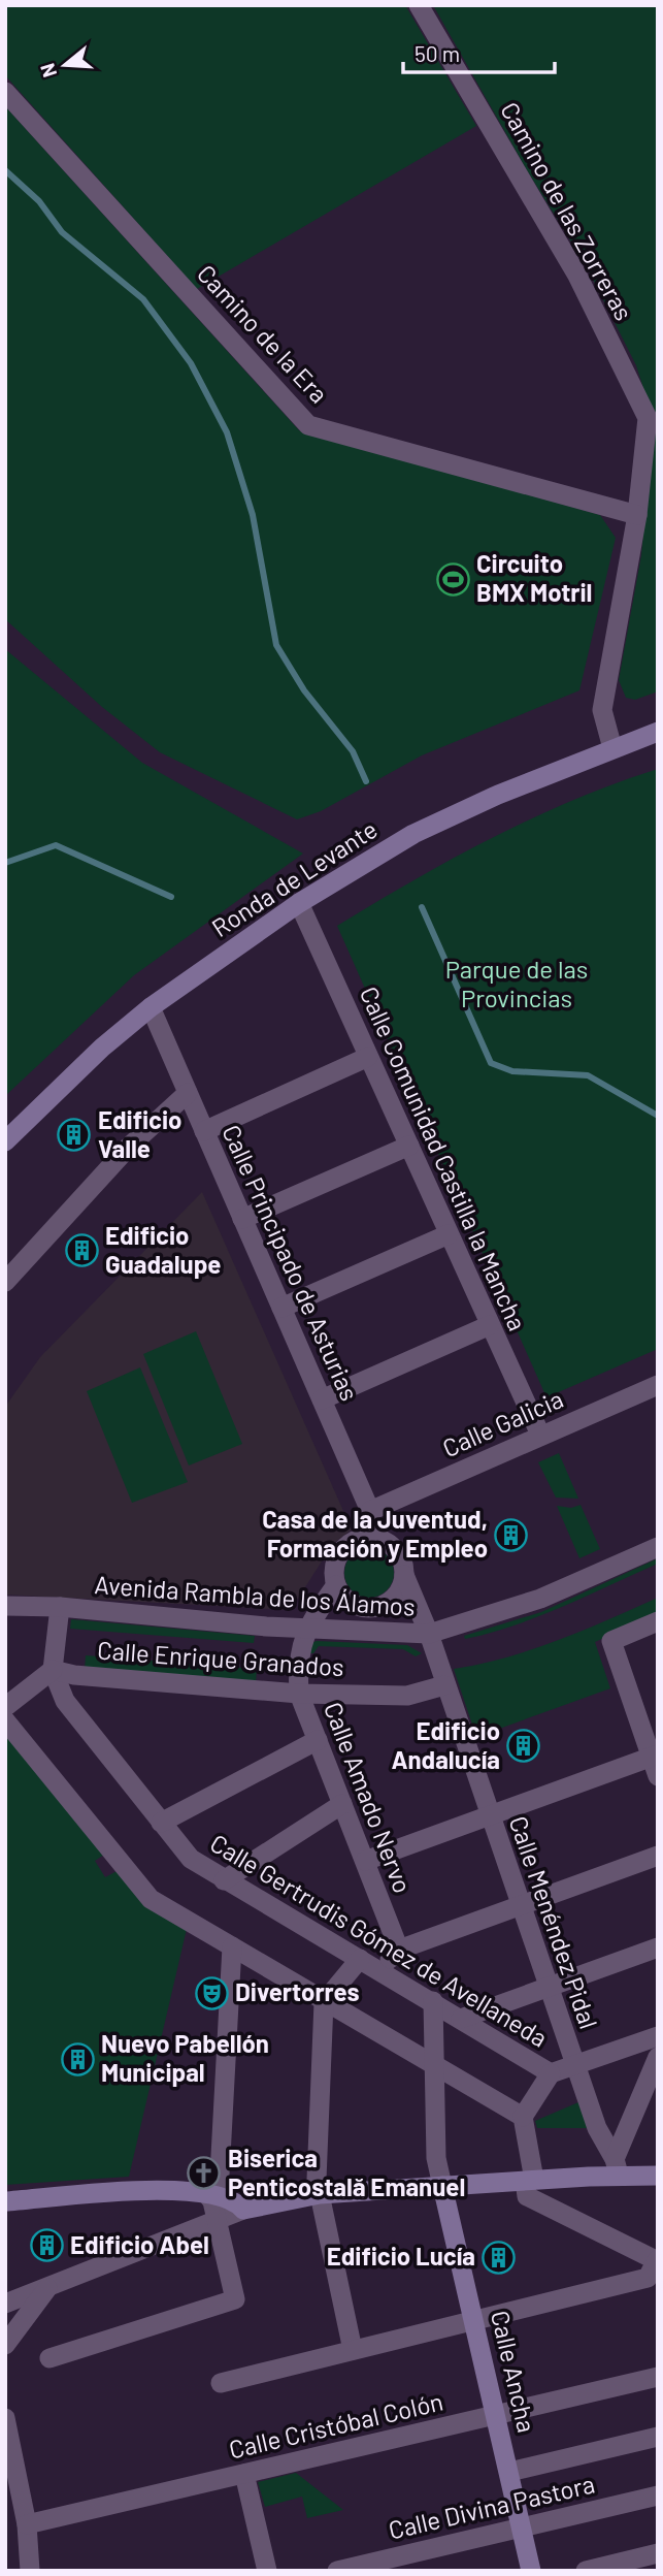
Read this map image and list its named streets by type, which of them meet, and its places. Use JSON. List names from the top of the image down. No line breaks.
{"streets":{"main road":["Ronda de Levante","Calle Ancha"],"street":["Camino de las Zorreras","Camino de la Era","Calle Comunidad Castilla la Mancha","Calle Principado de Asturias","Calle Galicia","Avenida Rambla de los Álamos","Calle Enrique Granados","Calle Amado Nervo","Calle Menéndez Pidal","Calle Gertrudis Gómez de Avellaneda","Calle Cristóbal Colón","Calle Divina Pastora"]},"crossings":[["Camino de las Zorreras","Camino de la Era"],["Camino de las Zorreras","Ronda de Levante"],["Ronda de Levante","Calle Comunidad Castilla la Mancha"],["Ronda de Levante","Calle Principado de Asturias"],["Calle Comunidad Castilla la Mancha","Calle Galicia"],["Calle Principado de Asturias","Calle Galicia"],["Avenida Rambla de los Álamos","Calle Amado Nervo"],["Avenida Rambla de los Álamos","Calle Gertrudis Gómez de Avellaneda"],["Calle Enrique Granados","Calle Amado Nervo"],["Calle Enrique Granados","Calle Menéndez Pidal"],["Calle Enrique Granados","Calle Gertrudis Gómez de Avellaneda"],["Calle Menéndez Pidal","Calle Gertrudis Gómez de Avellaneda"],["Calle Ancha","Calle Cristóbal Colón"],["Calle Ancha","Calle Divina Pastora"]],"parks":["Parque de las Provincias"],"places":{"sports":["Circuito BMX Motril"],"building":["Edificio Valle","Edificio Guadalupe","Casa de la Juventud, Formación y Empleo","Edificio Andalucía","Nuevo Pabellón Municipal","Edificio Abel","Edificio Lucía"],"theatre":["Divertorres"],"church":["Biserica Penticostală Emanuel"]},"scale_bar":"50 m","north":"left"}
